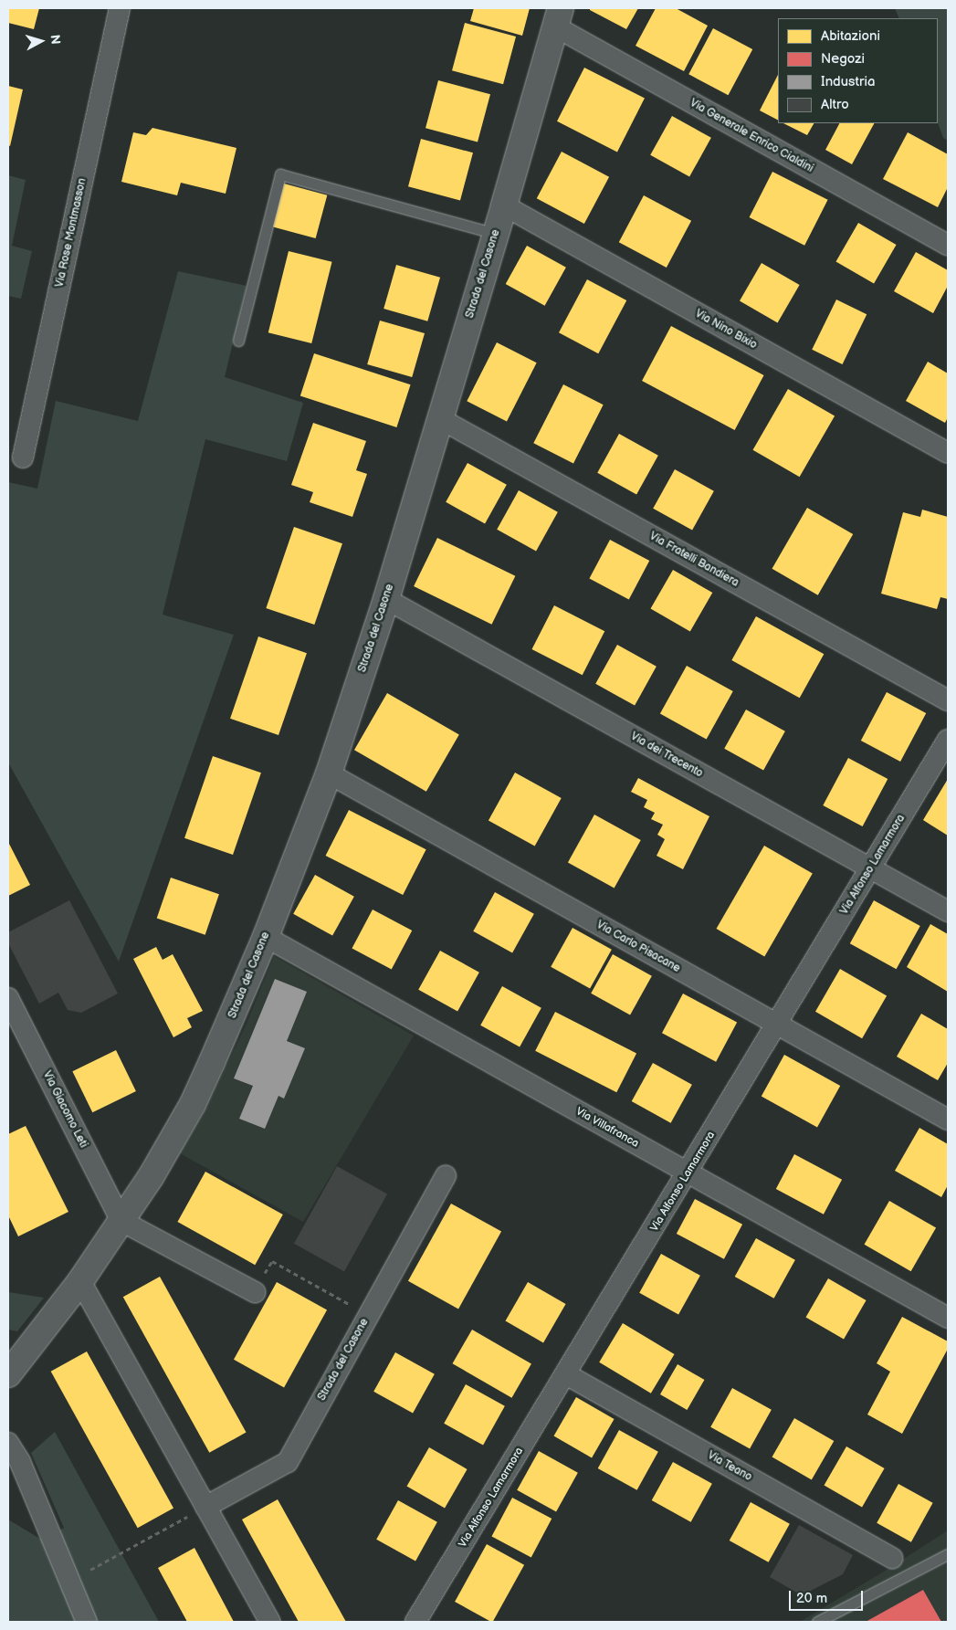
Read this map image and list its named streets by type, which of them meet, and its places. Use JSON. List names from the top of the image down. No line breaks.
{"streets":{"street":["Via Generale Enrico Cialdini","Via Rose Montmasson","Strada del Casone","Via Nino Bixio","Via Fratelli Bandiera","Via dei Trecento","Via Alfonso Lamarmora","Via Carlo Pisacane","Via Giacomo Leti","Via Villafranca","Via Teano"]},"crossings":[["Via Generale Enrico Cialdini","Strada del Casone"],["Strada del Casone","Via Nino Bixio"],["Strada del Casone","Via Fratelli Bandiera"],["Strada del Casone","Via dei Trecento"],["Strada del Casone","Via Carlo Pisacane"],["Strada del Casone","Via Giacomo Leti"],["Strada del Casone","Via Villafranca"],["Via dei Trecento","Via Alfonso Lamarmora"],["Via Alfonso Lamarmora","Via Carlo Pisacane"],["Via Alfonso Lamarmora","Via Villafranca"],["Via Alfonso Lamarmora","Via Teano"]],"legend":["Abitazioni","Negozi","Industria","Altro"],"scale_bar":"20 m","north":"right"}
